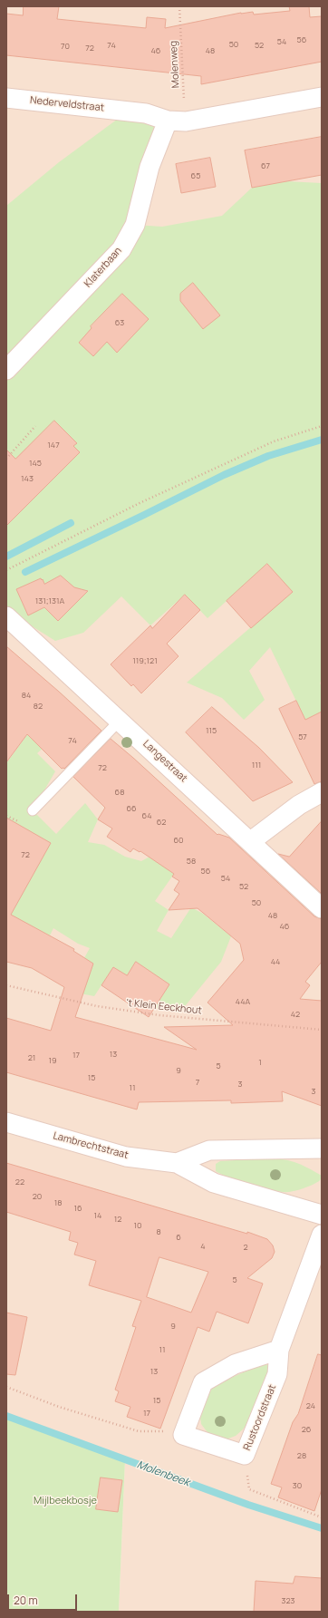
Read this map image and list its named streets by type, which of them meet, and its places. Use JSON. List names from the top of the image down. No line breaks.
{"streets":{"street":["Nederveldstraat","Klaterbaan","Langestraat","Lambrechtstraat","Rustoordstraat"],"path":["Molenweg","'t Klein Eeckhout"]},"crossings":[["Molenweg","Nederveldstraat"],["Molenweg","Klaterbaan"],["Nederveldstraat","Klaterbaan"]],"water":["Molenbeek"],"parks":["Mijlbeekbosje"],"house_numbers":["56","54","50","74","52","70","72","46","48","67","65","63","147","145","143","131;131A","119;121","84","82","115","57","74","111","72","68","66","64","62","60","72","58","56","54","52","50","48","46","44","44A","42","13","17","21","19","1","5","9","15","7","3","11","3","22","20","18","16","14","12","10","8","6","4","2","5","9","11","13","15","24","17","26","28","30","323"],"scale_bar":"20 m"}
